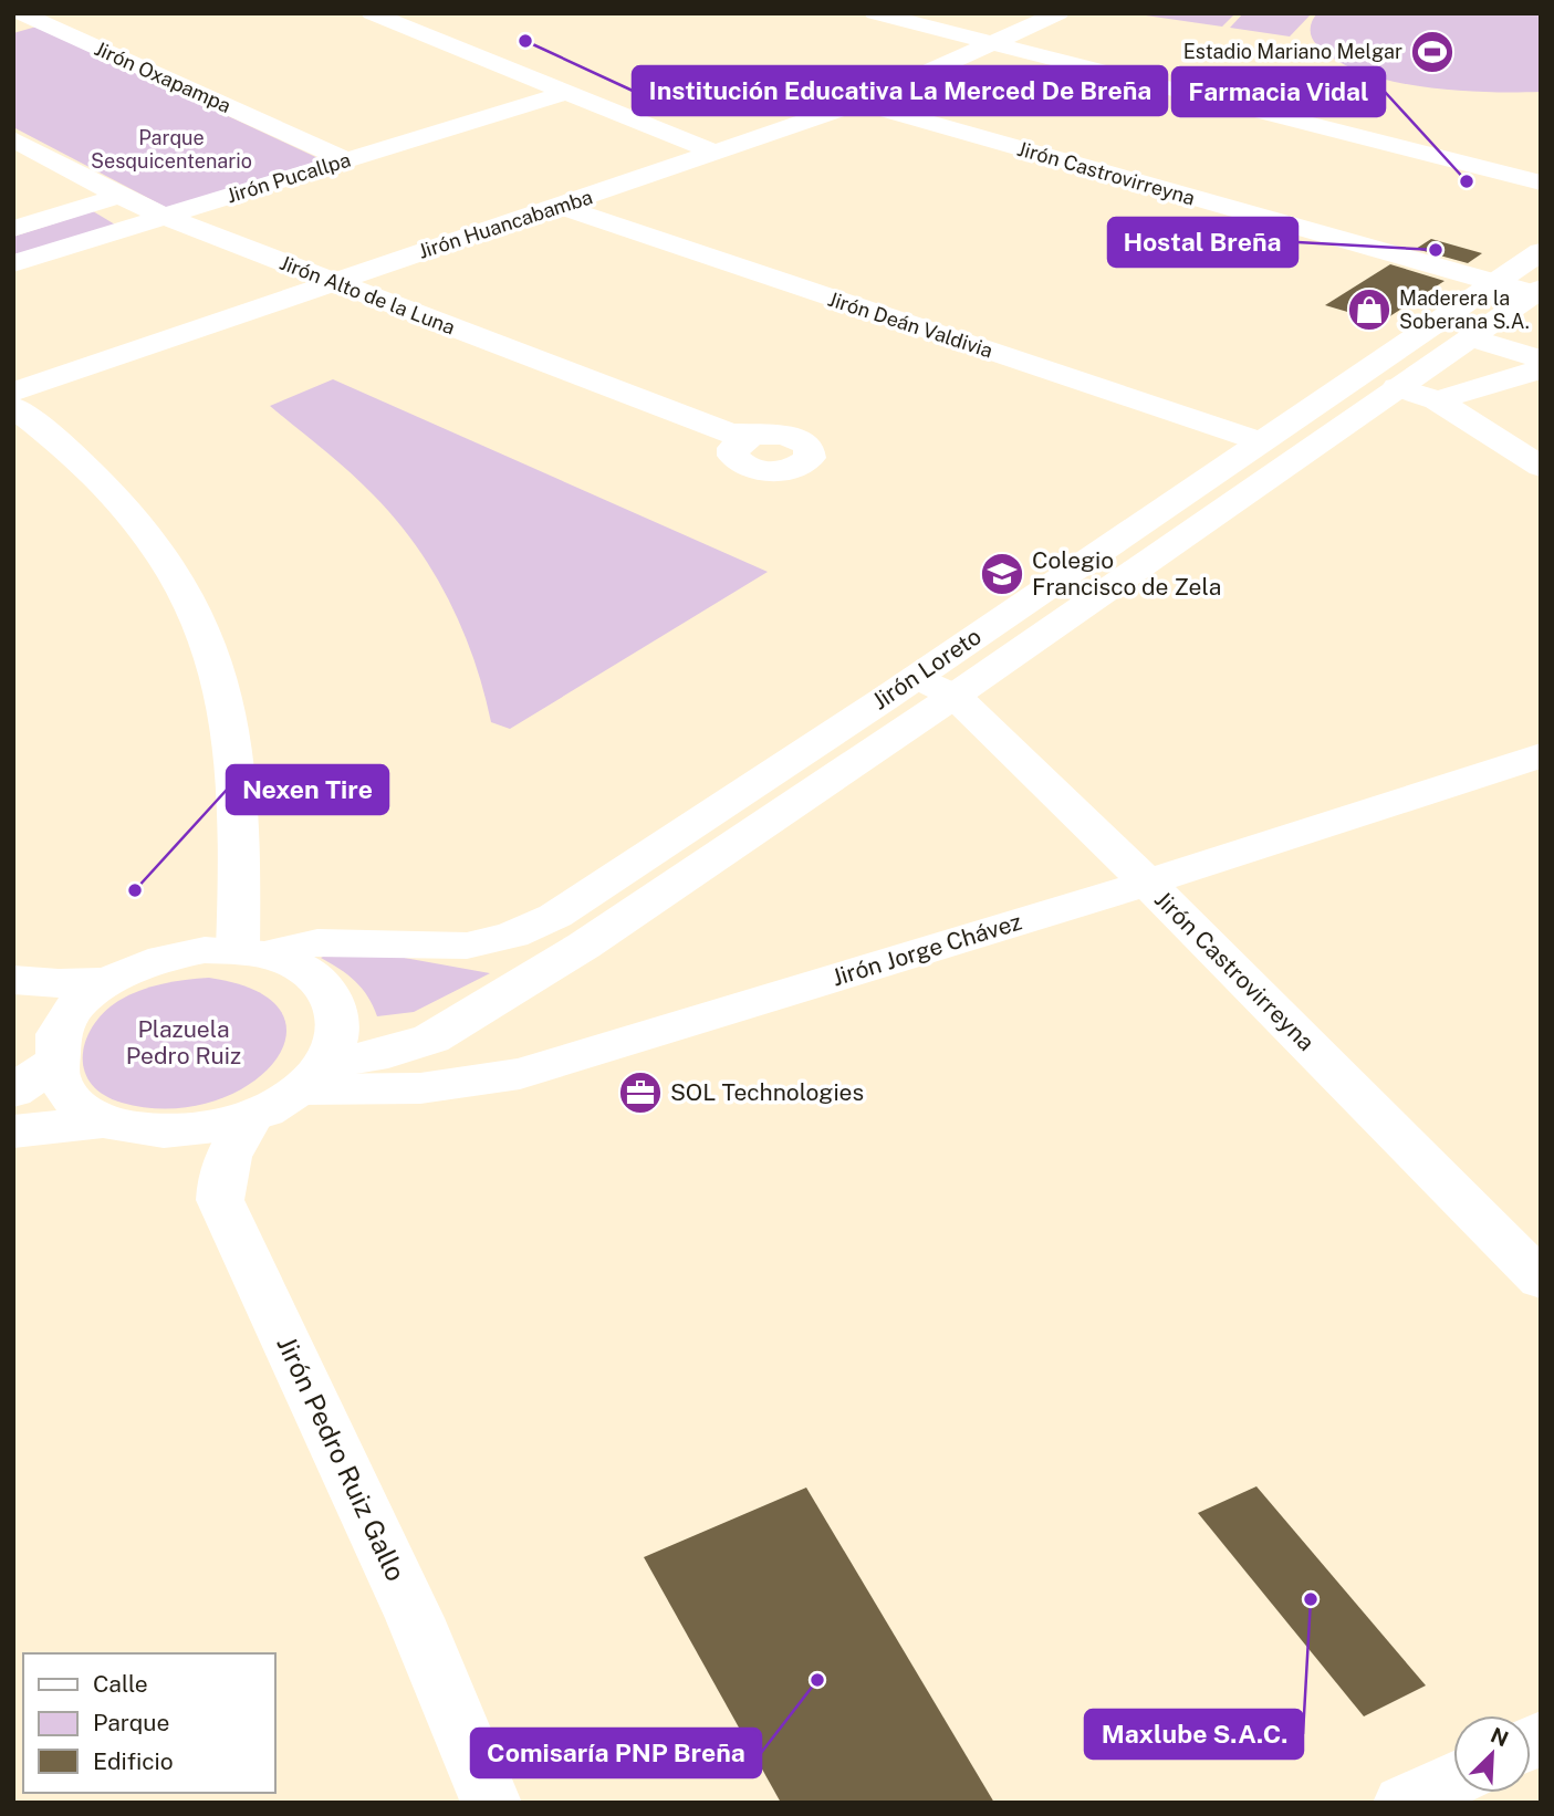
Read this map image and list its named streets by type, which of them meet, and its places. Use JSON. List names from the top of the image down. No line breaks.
{"streets":{"street":["Jirón Oxapampa","Jirón Castrovirreyna","Jirón Pucallpa","Jirón Huancabamba","Jirón Alto de la Luna","Jirón Deán Valdivia","Jirón Loreto","Jirón Jorge Chávez","Jirón Pedro Ruiz Gallo"]},"crossings":[["Jirón Oxapampa","Jirón Pucallpa"],["Jirón Castrovirreyna","Jirón Huancabamba"],["Jirón Castrovirreyna","Jirón Loreto"],["Jirón Castrovirreyna","Jirón Jorge Chávez"],["Jirón Pucallpa","Jirón Alto de la Luna"],["Jirón Huancabamba","Jirón Alto de la Luna"],["Jirón Huancabamba","Jirón Deán Valdivia"],["Jirón Deán Valdivia","Jirón Loreto"],["Jirón Loreto","Jirón Jorge Chávez"],["Jirón Loreto","Jirón Pedro Ruiz Gallo"],["Jirón Jorge Chávez","Jirón Pedro Ruiz Gallo"]],"parks":["Parque Sesquicentenario","Plazuela Pedro Ruiz"],"places":{"other":["Institución Educativa La Merced De Breña","Farmacia Vidal","Hostal Breña","Nexen Tire","Maxlube S.A.C.","Comisaría PNP Breña"],"sports":["Estadio Mariano Melgar"],"shop":["Maderera la Soberana S.A."],"school or university":["Colegio Francisco de Zela"],"office":["SOL Technologies"]},"legend":["Calle","Parque","Edificio"],"north":"top right"}
